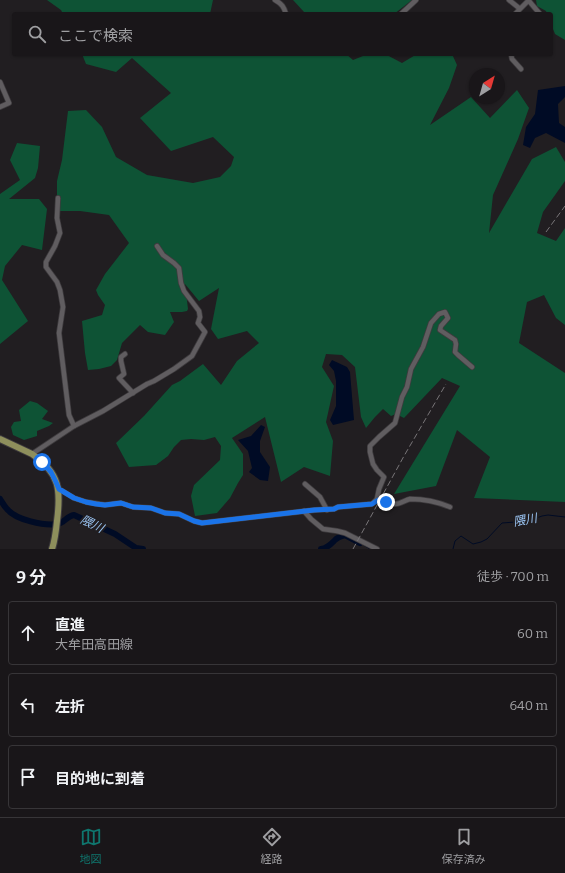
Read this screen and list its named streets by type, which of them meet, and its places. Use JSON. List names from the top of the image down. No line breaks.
{"water":["隈川"],"north":"top right","page":{"search":"ここで検索","heading":["9 分","徒歩 · 700 m"],"list":[["直進","大牟田高田線","60 m"],["左折","640 m"],"目的地に到着"],"nav":["地図","経路","保存済み"]}}
